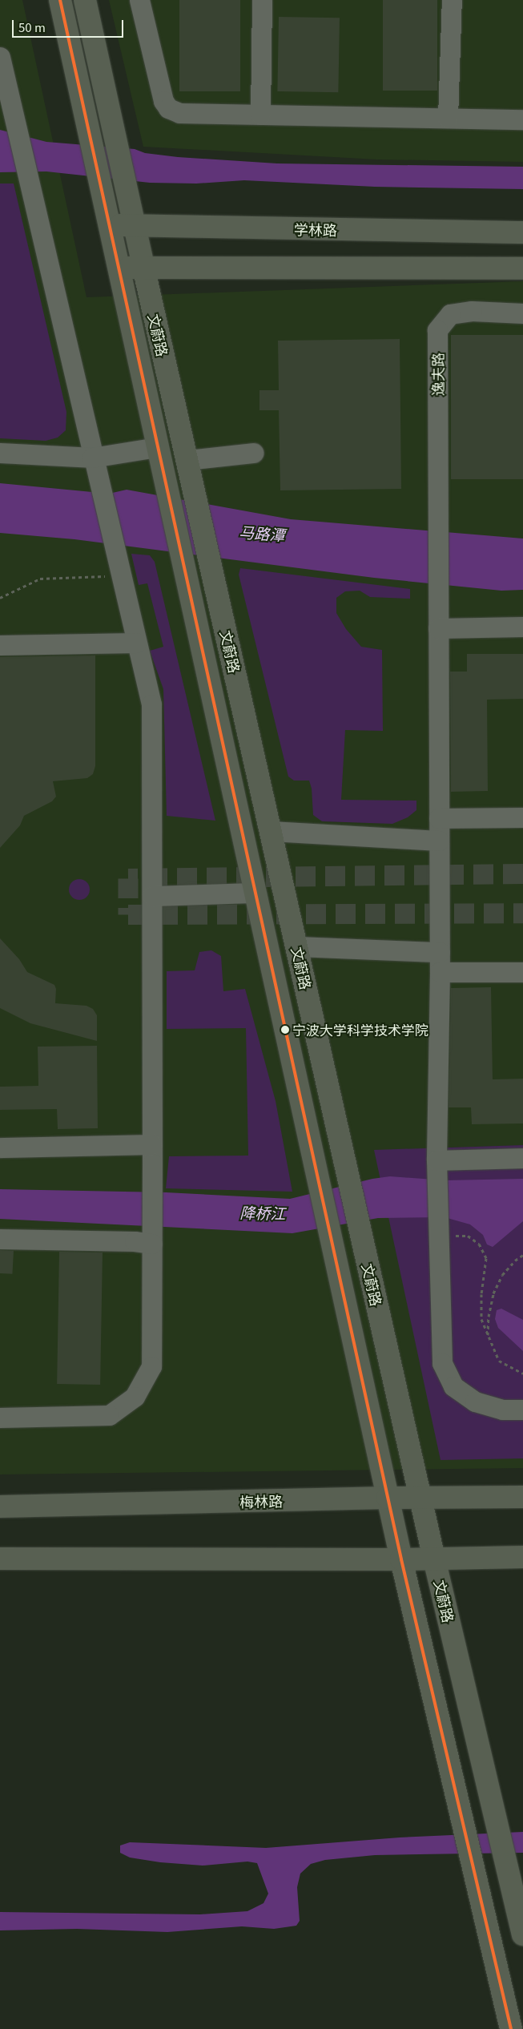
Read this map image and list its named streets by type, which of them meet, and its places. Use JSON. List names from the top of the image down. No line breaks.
{"streets":{"main road":["学林路","文蔚路","梅林路"],"street":["逸夫路"]},"crossings":[["学林路","文蔚路"],["文蔚路","梅林路"]],"water":["马路潭","降桥江"],"places":["宁波大学科学技术学院"],"scale_bar":"50 m"}
